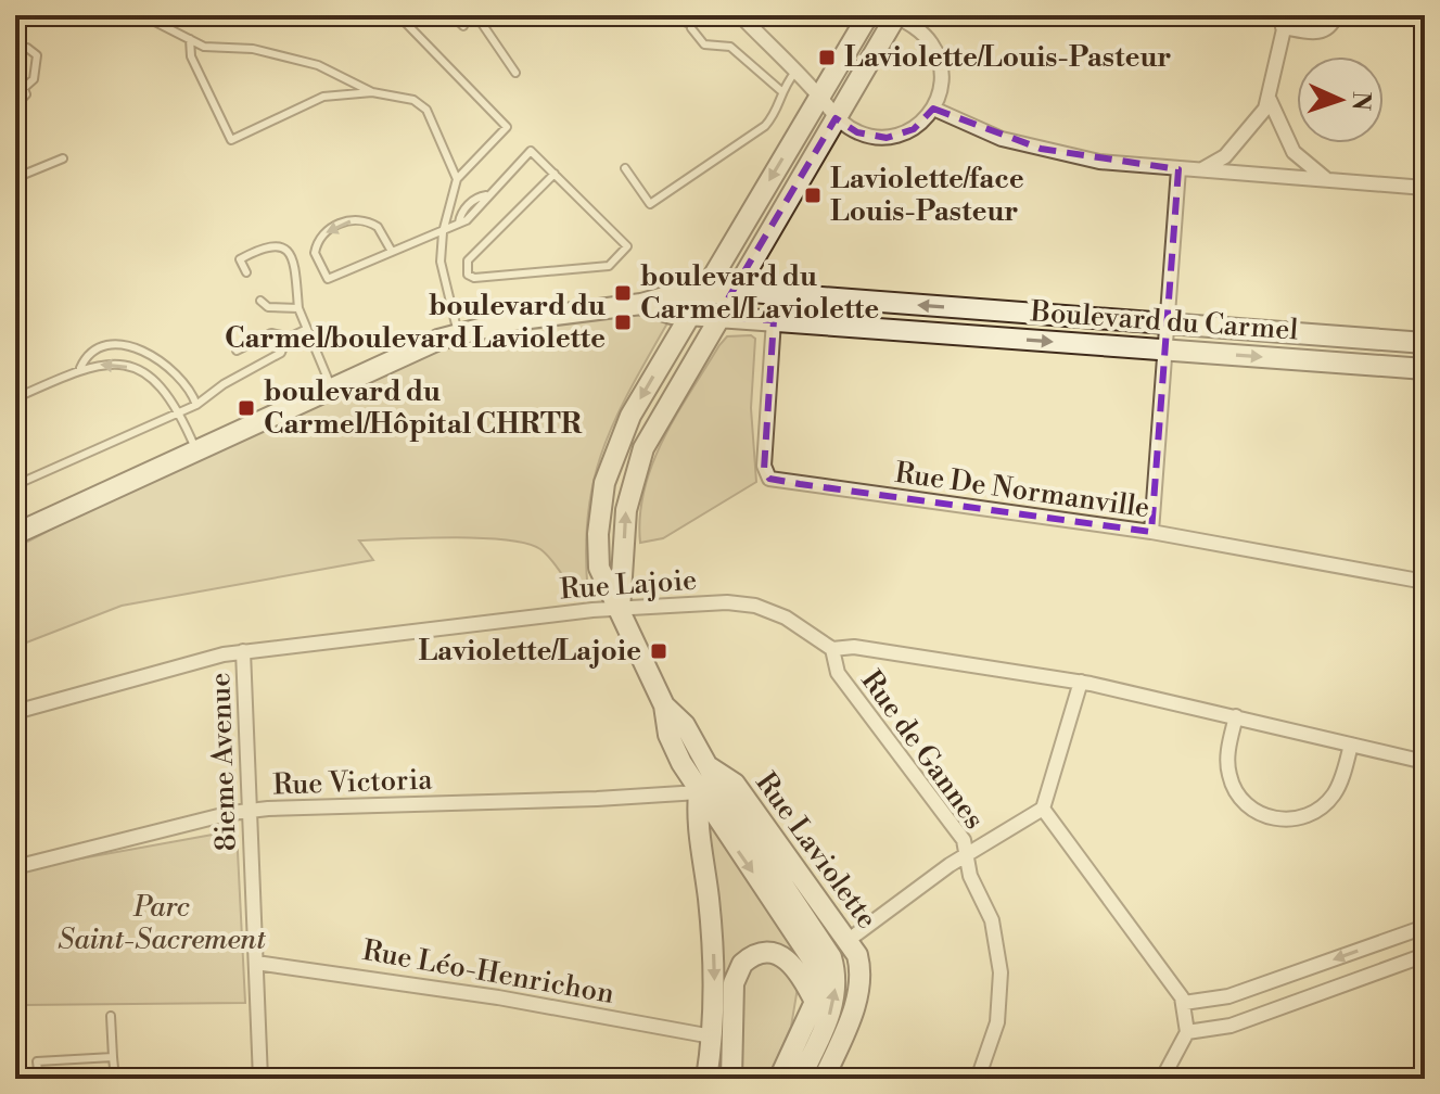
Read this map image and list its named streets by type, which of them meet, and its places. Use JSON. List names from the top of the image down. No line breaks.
{"streets":{"street":["Boulevard du Carmel","Rue De Normanville","Rue Lajoie","Rue de Gannes","8ieme Avenue","Rue Victoria","Rue Laviolette","Rue Léo-Henrichon"]},"crossings":[["Boulevard du Carmel","Rue De Normanville"],["Boulevard du Carmel","Rue Laviolette"],["Rue Lajoie","Rue de Gannes"],["Rue Lajoie","8ieme Avenue"],["Rue Lajoie","Rue Laviolette"],["8ieme Avenue","Rue Victoria"],["8ieme Avenue","Rue Léo-Henrichon"],["Rue Victoria","Rue Laviolette"],["Rue Laviolette","Rue Léo-Henrichon"]],"parks":["Parc Saint-Sacrement"],"places":{"transit":["Laviolette/Louis-Pasteur","Laviolette/face Louis-Pasteur","boulevard du Carmel/Laviolette","boulevard du Carmel/boulevard Laviolette","boulevard du Carmel/Hôpital CHRTR","Laviolette/Lajoie"]},"north":"right"}
